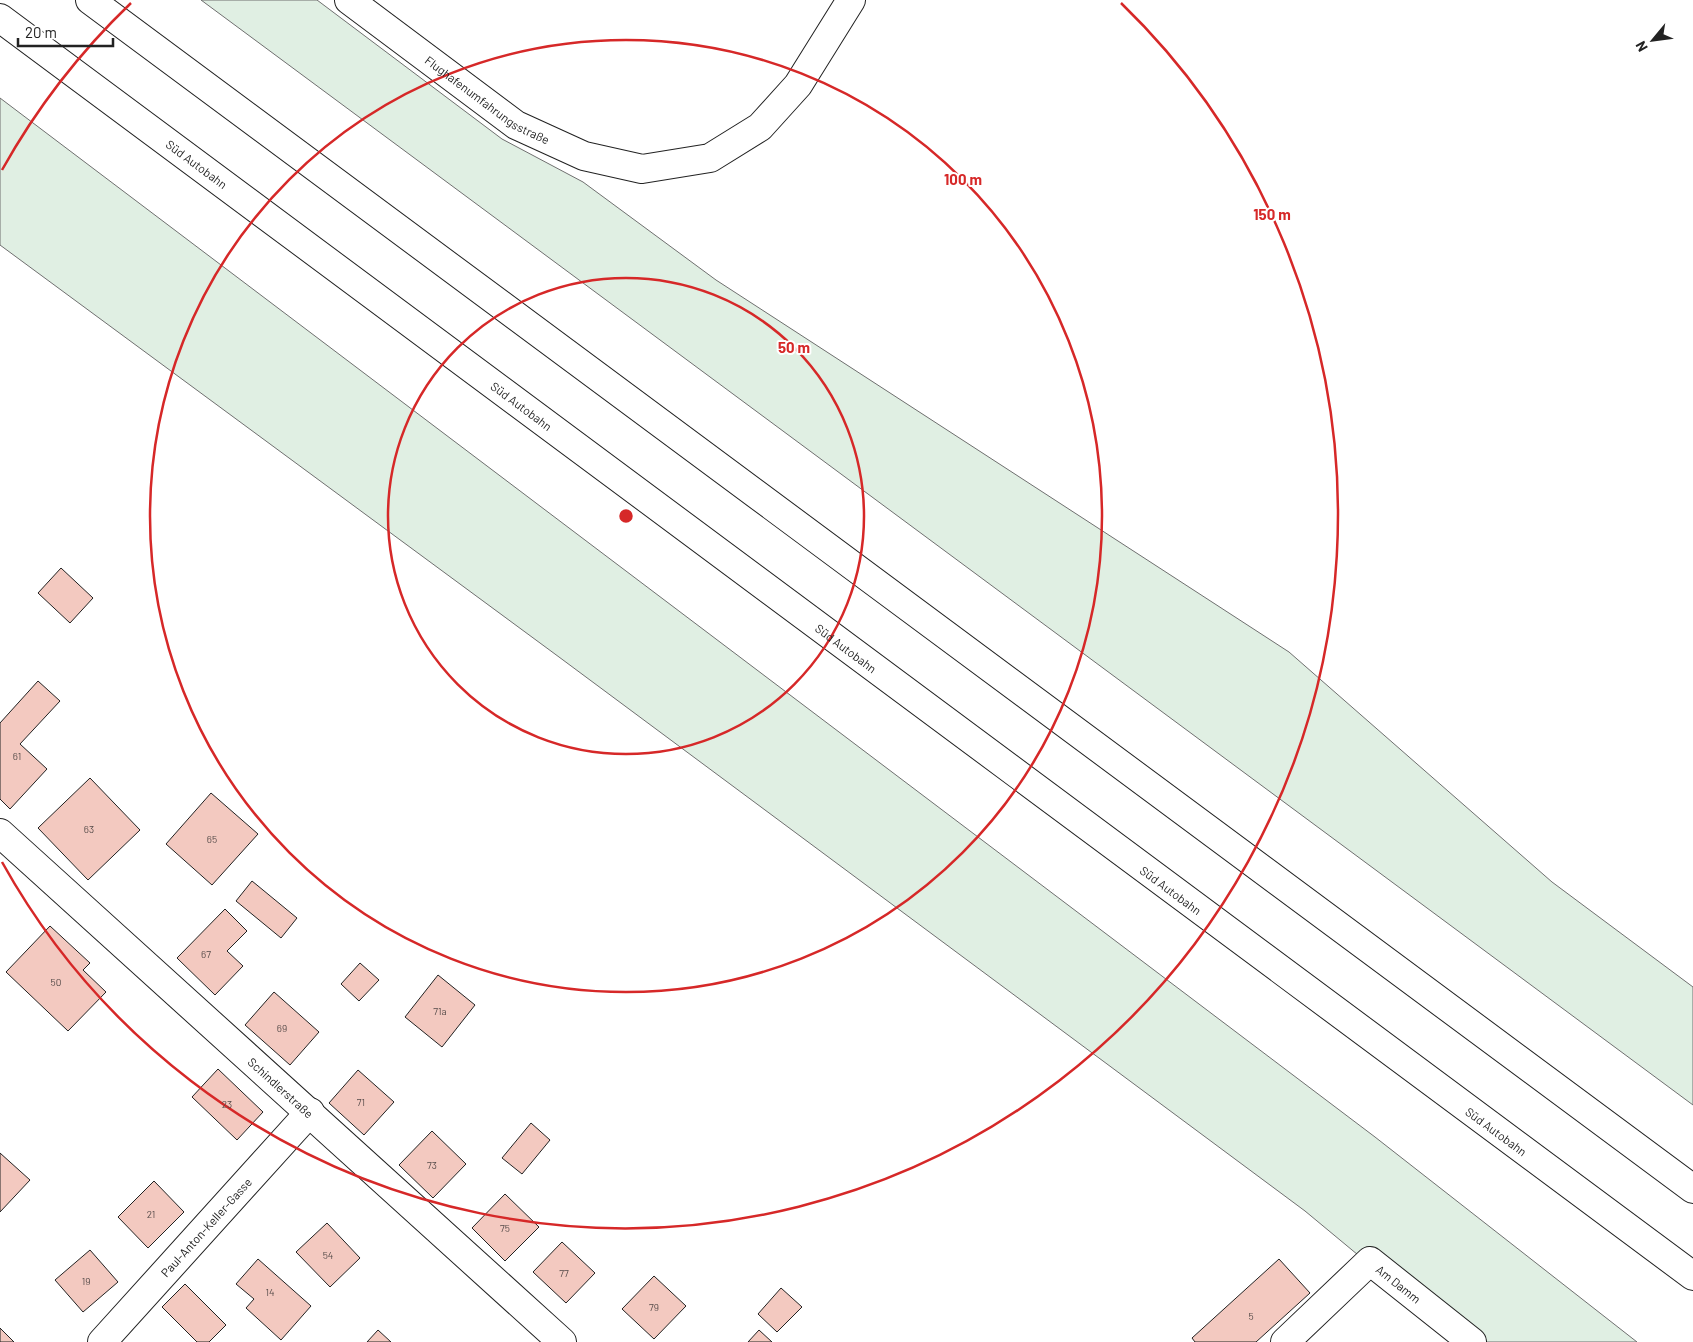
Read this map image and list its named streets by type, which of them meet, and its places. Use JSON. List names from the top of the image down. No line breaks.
{"streets":{"main road":["Flughafenumfahrungsstraße","Süd Autobahn","Schindlerstraße","Paul-Anton-Keller-Gasse","Am Damm"]},"crossings":[["Schindlerstraße","Paul-Anton-Keller-Gasse"]],"house_numbers":["61","63","65","67","50","71a","69","71","23","73","21","75","54","77","19","14","79","5"],"scale_bar":"20 m","north":"bottom left","rings":["100 m","150 m","50 m"]}
